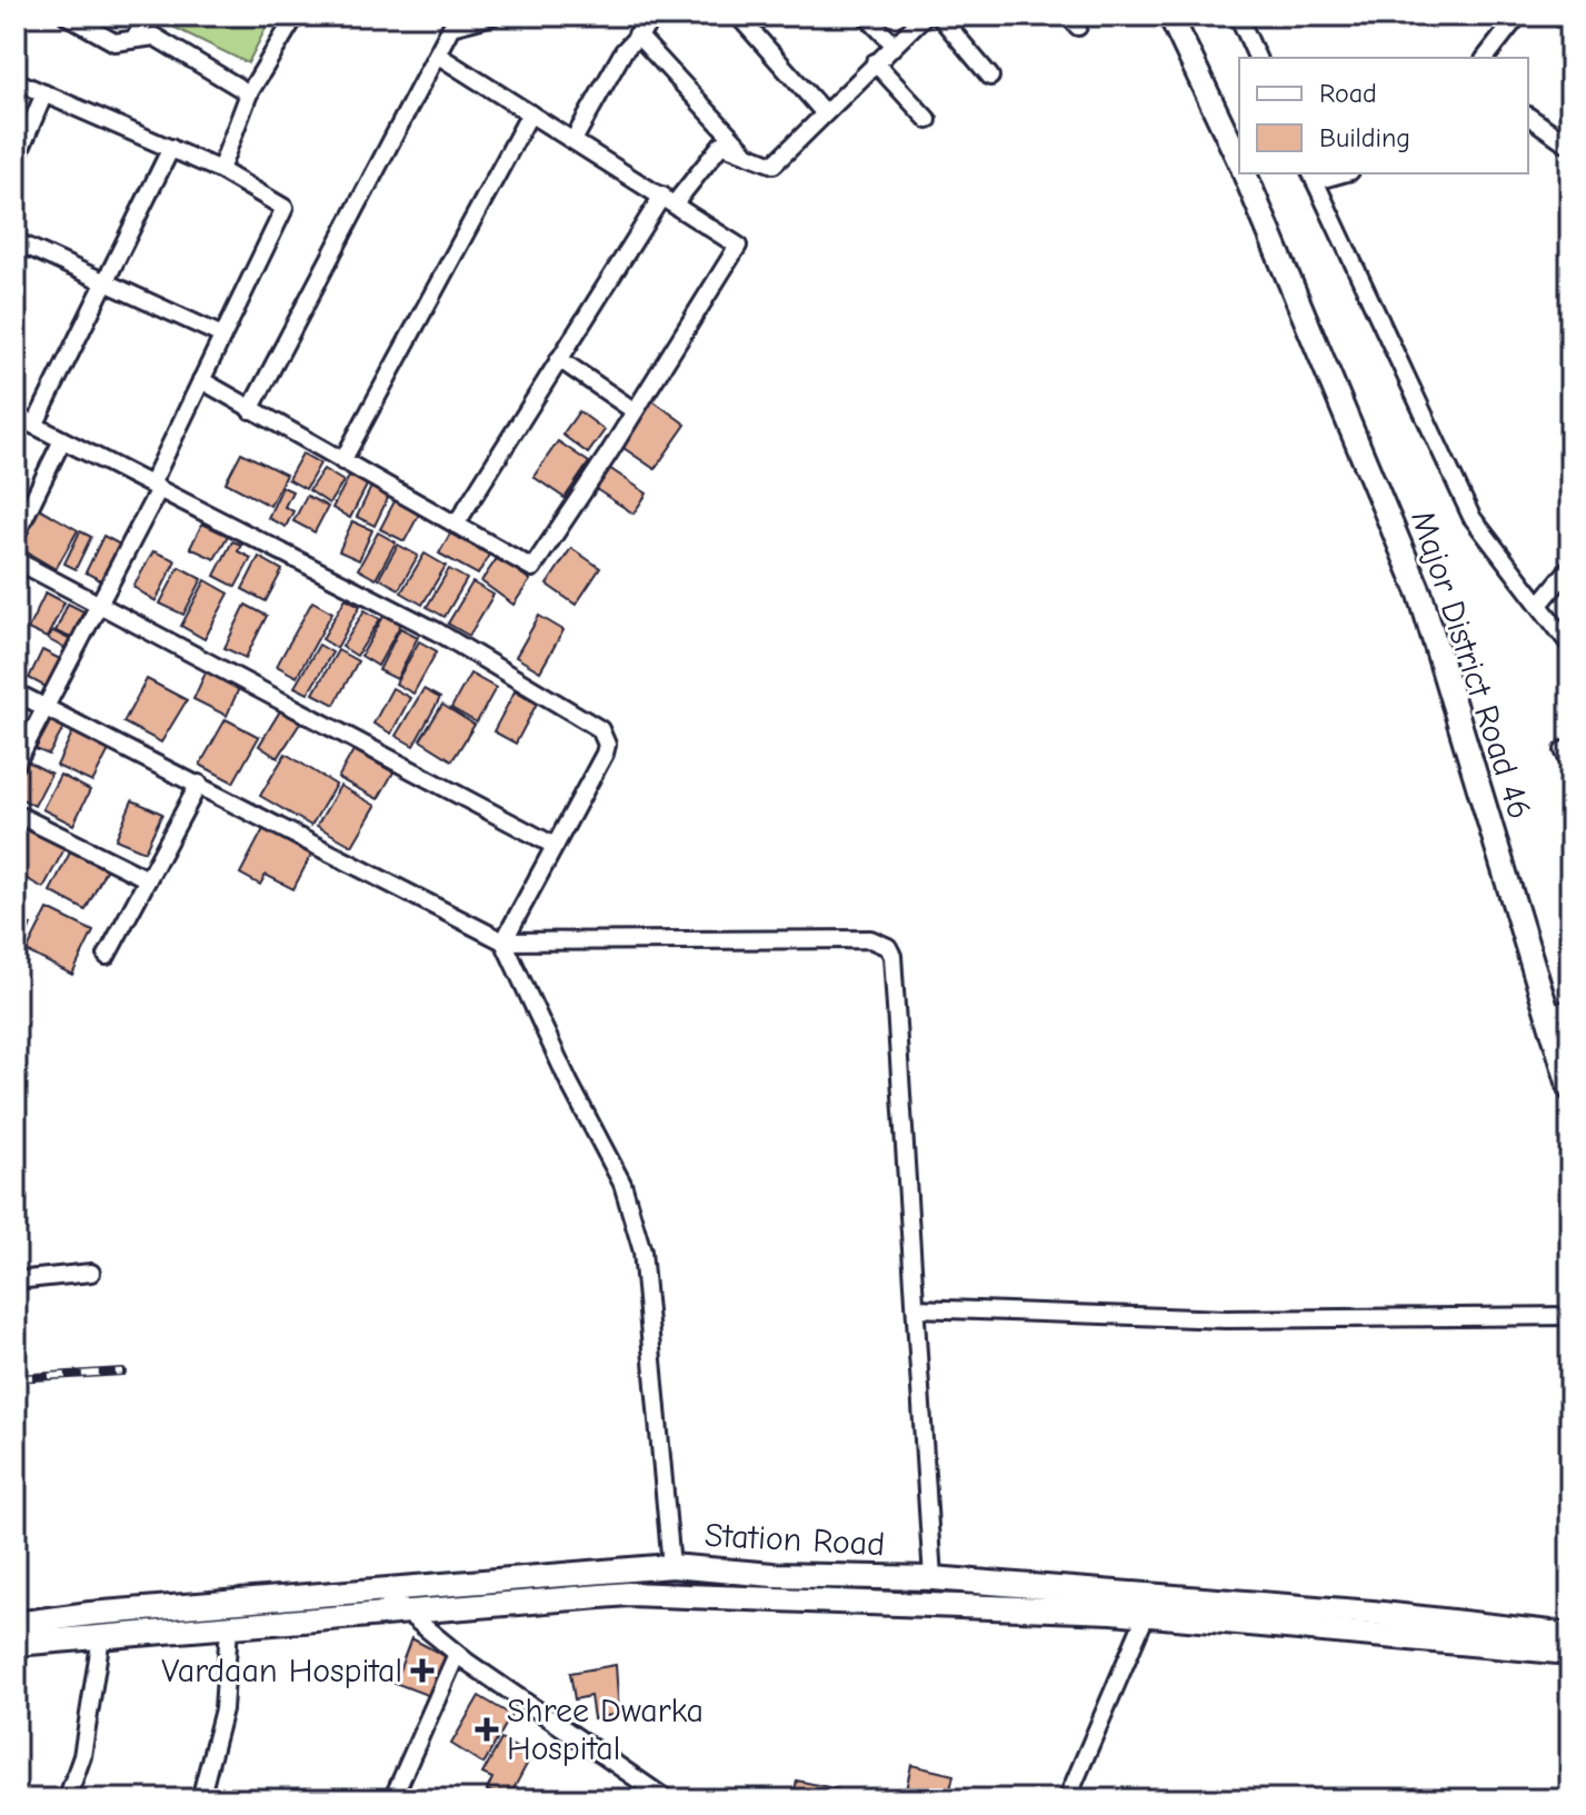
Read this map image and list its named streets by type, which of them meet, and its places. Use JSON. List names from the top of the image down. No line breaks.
{"streets":{"main road":["Major District Road 46","Station Road"]},"places":{"health":["Vardaan Hospital","Shree Dwarka Hospital"]},"legend":["Road","Building"]}
